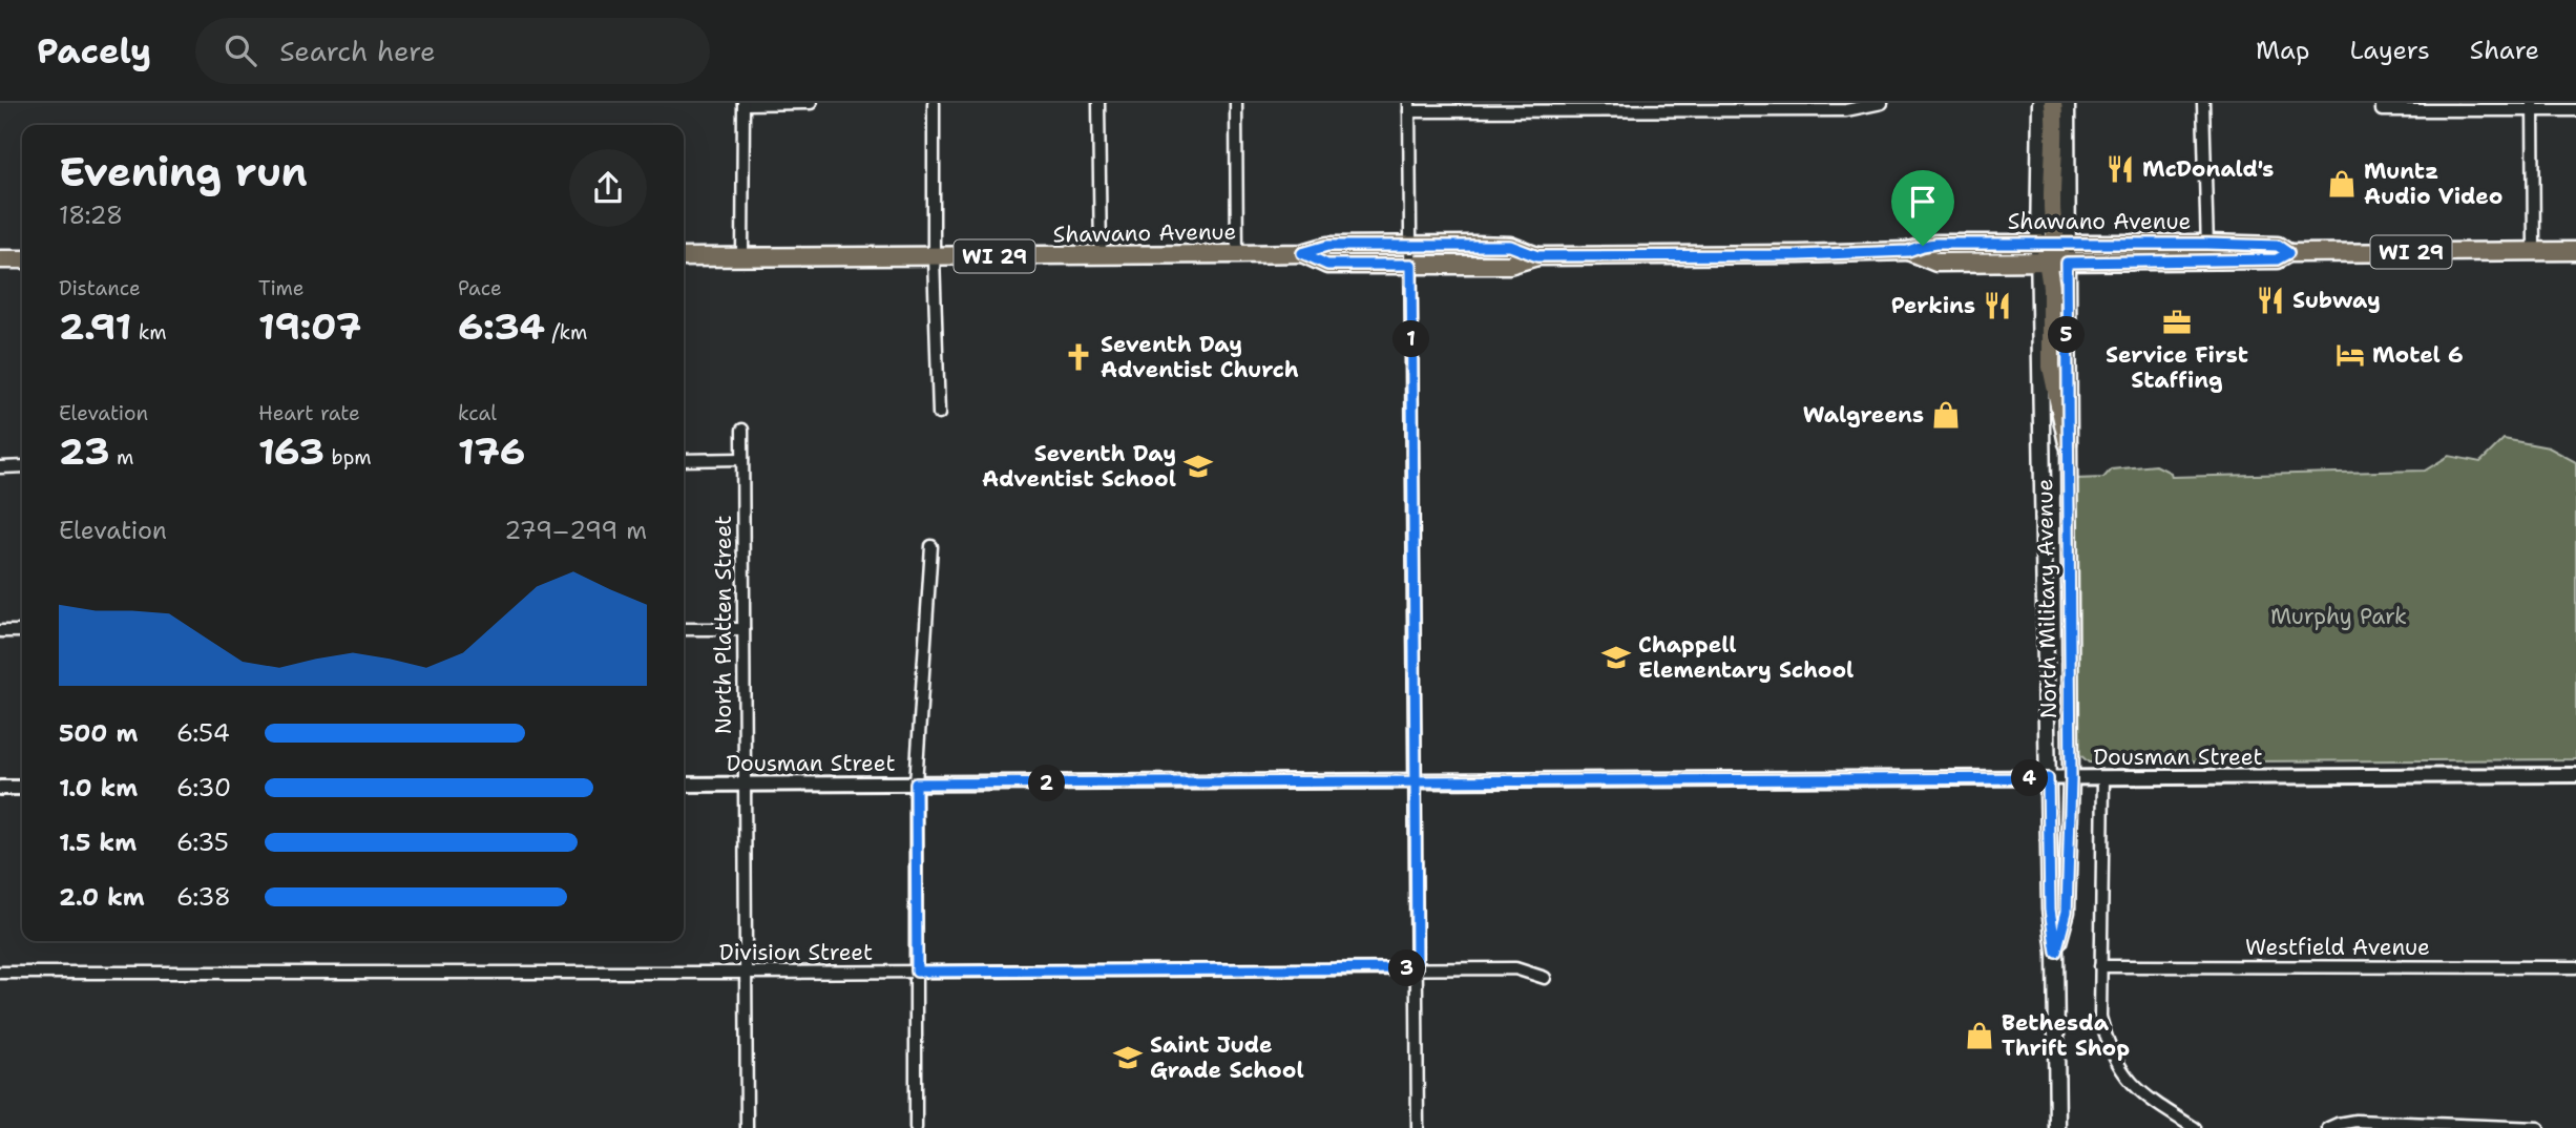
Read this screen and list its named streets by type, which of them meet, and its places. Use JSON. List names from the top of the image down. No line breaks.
{"streets":{"main road":["Shawano Avenue","WI 29","North Military Avenue"],"street":["North Platten Street","Dousman Street","Westfield Avenue","Division Street"]},"crossings":[["Shawano Avenue","North Military Avenue"],["North Military Avenue","Dousman Street"],["North Platten Street","Dousman Street"],["North Platten Street","Division Street"]],"parks":["Murphy Park"],"places":{"restaurant":["McDonald's","Subway","Perkins"],"shop":["Muntz Audio Video","Walgreens","Bethesda Thrift Shop"],"office":["Service First Staffing"],"hotel":["Motel 6"],"church":["Seventh Day Adventist Church"],"school or university":["Seventh Day Adventist School","Chappell Elementary School","Saint Jude Grade School"]},"page":{"header":"Pacely","search":"Search here","nav":["Map","Layers","Share"],"heading":["Evening run","18:28"],"stats":[["Distance","2.91 km"],["Time","19:07"],["Pace","6:34 /km"],["Elevation","23 m"],["Heart rate","163 bpm"],["kcal","176"]],"pins":["5","1","4","2","3"],"chart":["Elevation","279–299 m"],"list":[{"name":"500 m","note":"6:54"},{"name":"1.0 km","note":"6:30"},{"name":"1.5 km","note":"6:35"},{"name":"2.0 km","note":"6:38"}]}}
